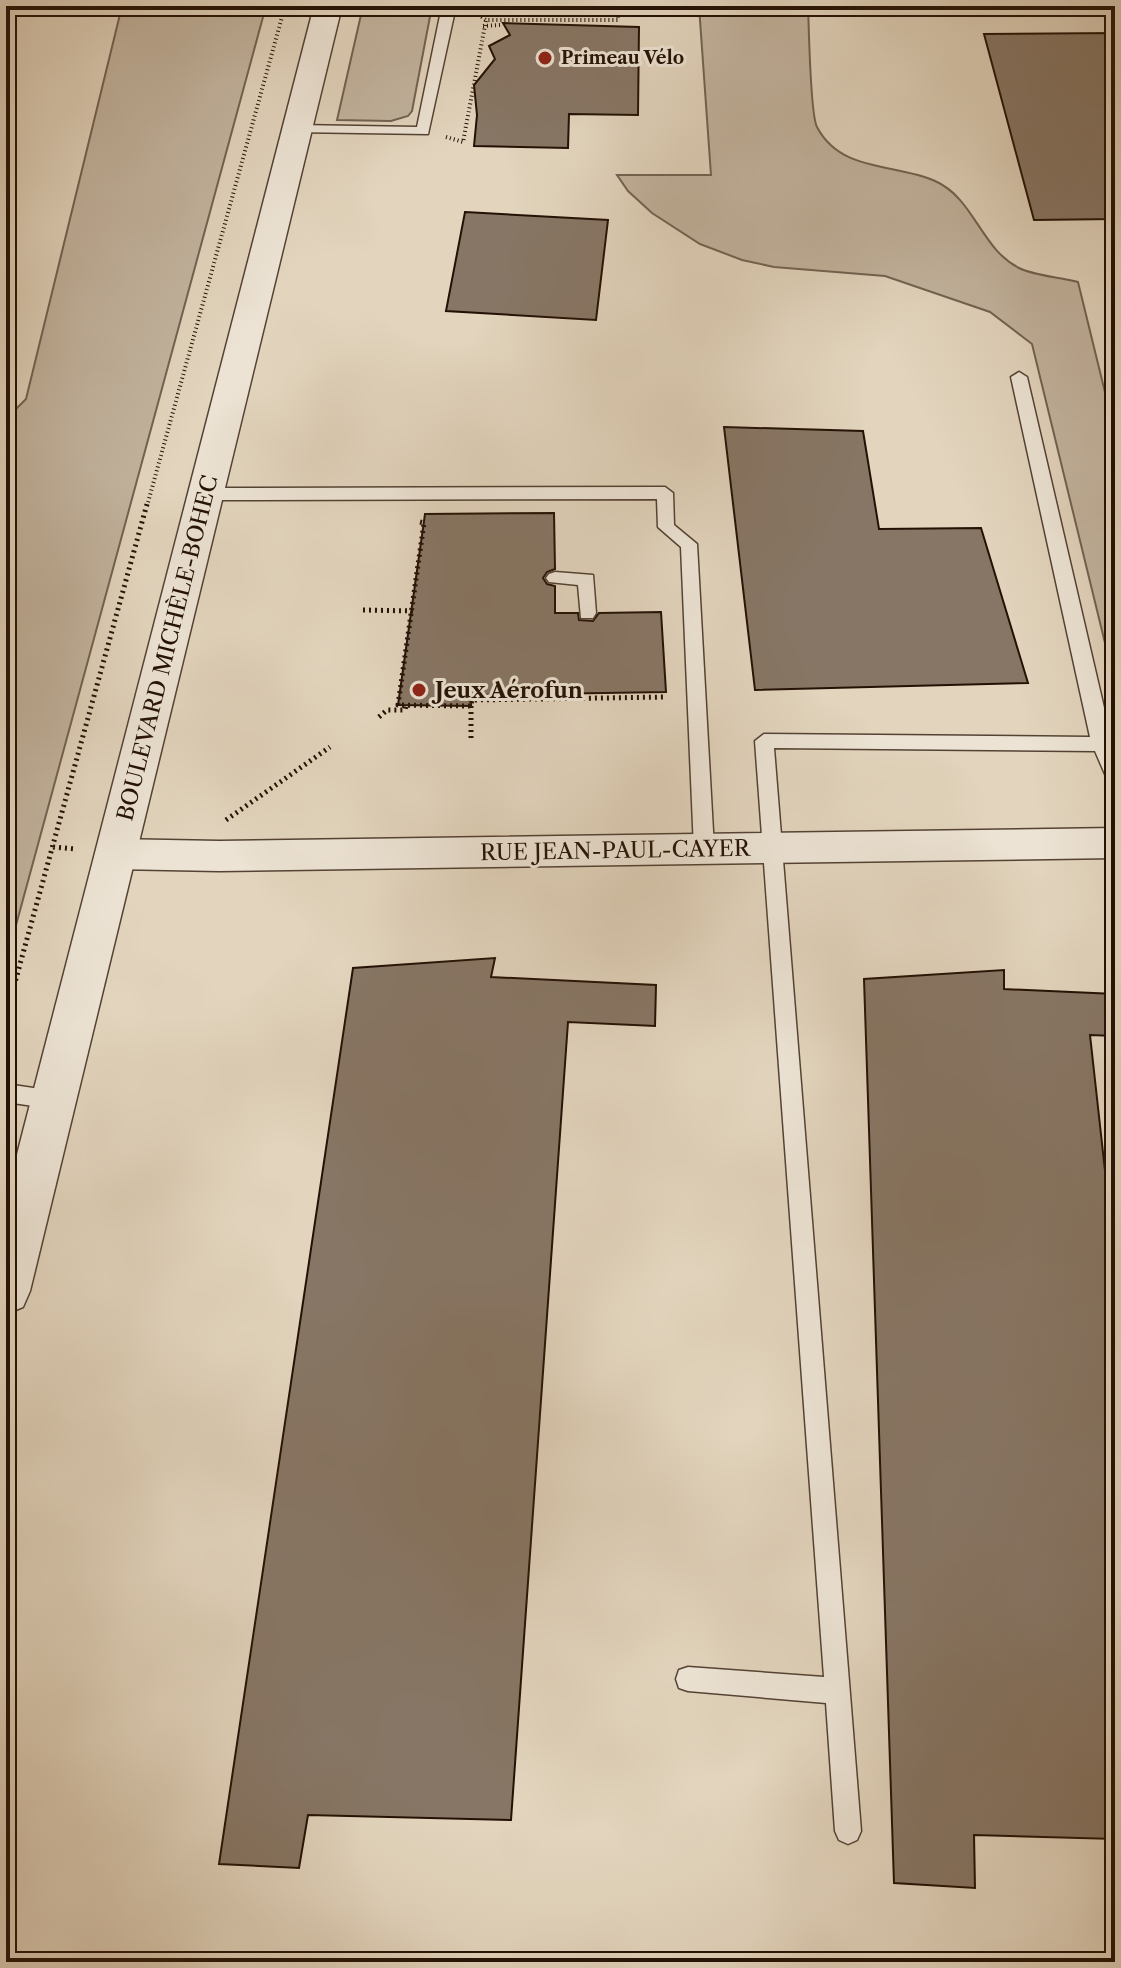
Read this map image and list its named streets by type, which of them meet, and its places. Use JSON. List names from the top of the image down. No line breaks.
{"streets":{"street":["BOULEVARD MICHÈLE-BOHEC","RUE JEAN-PAUL-CAYER"]},"crossings":[["BOULEVARD MICHÈLE-BOHEC","RUE JEAN-PAUL-CAYER"]],"places":["Primeau Vélo","Jeux Aérofun"]}
